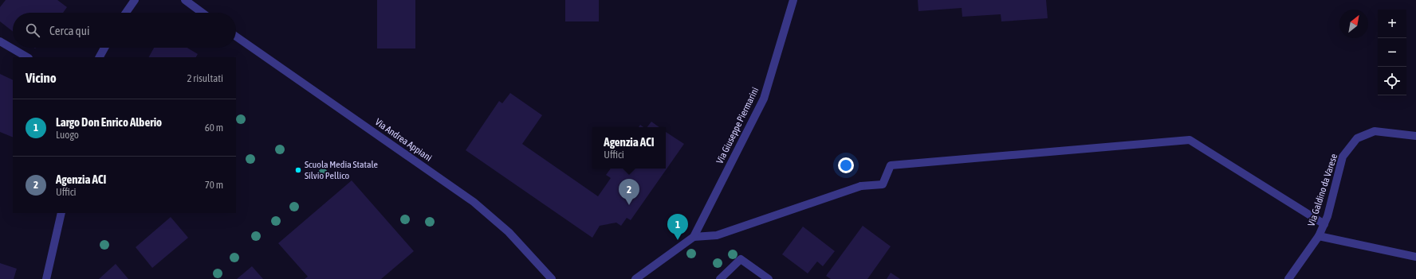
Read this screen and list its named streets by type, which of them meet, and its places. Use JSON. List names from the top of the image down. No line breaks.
{"streets":{"street":["Via Giuseppe Piermarini","Via Andrea Appiani","Via Galdino da Varese"]},"places":["Scuola Media Statale Silvio Pellico"],"north":"top right","page":{"map_buttons":["+","−"],"search":"Cerca qui","heading":["Vicino","2 risultati"],"list":[{"mark":"1","name":"Largo Don Enrico Alberio","note":"Luogo","value":"60 m"},{"mark":"2","name":"Agenzia ACI","note":"Uffici","value":"70 m"}],"popup":["Agenzia ACI","Uffici"],"pins":["2","1"]}}
